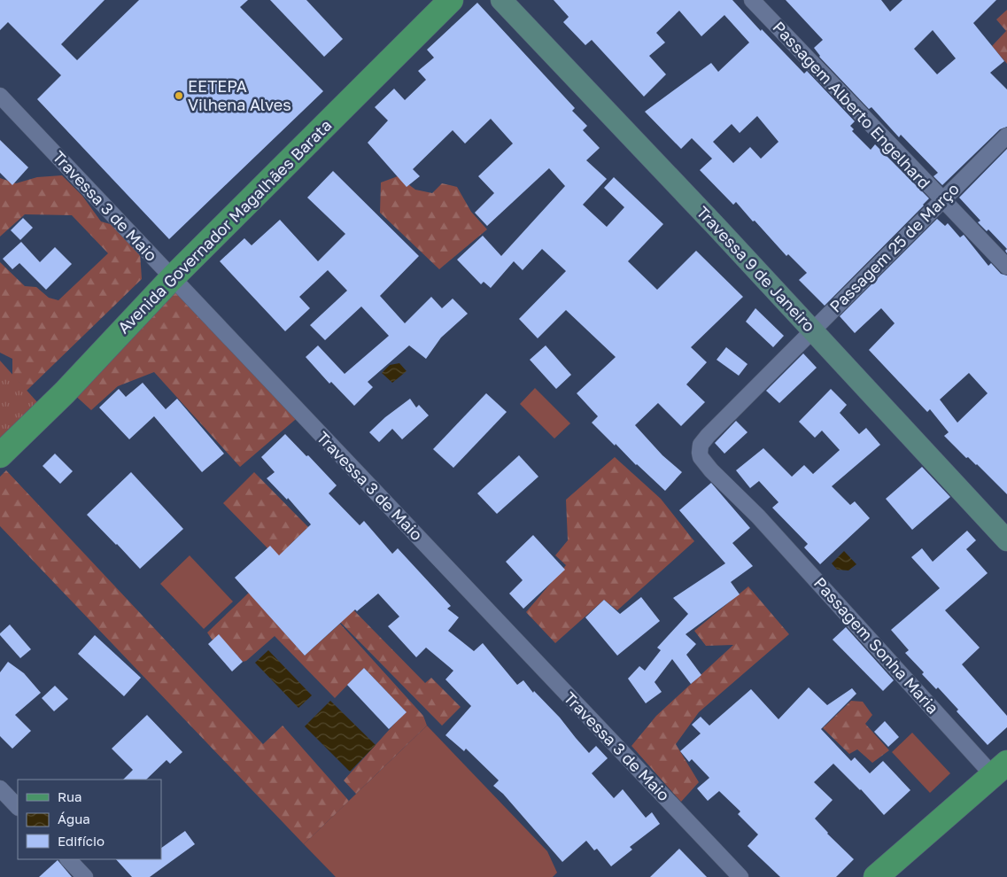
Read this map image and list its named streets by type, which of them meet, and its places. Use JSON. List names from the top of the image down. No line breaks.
{"streets":{"main road":["Avenida Governador Magalhães Barata","Travessa 9 de Janeiro"],"street":["Passagem Alberto Engelhard","Travessa 3 de Maio","Passagem 25 de Março","Passagem Sonha Maria"]},"crossings":[["Passagem Alberto Engelhard","Passagem 25 de Março"],["Travessa 3 de Maio","Avenida Governador Magalhães Barata"],["Passagem 25 de Março","Travessa 9 de Janeiro"],["Passagem 25 de Março","Passagem Sonha Maria"]],"places":["EETEPA Vilhena Alves"],"legend":["Rua","Água","Edifício"]}
